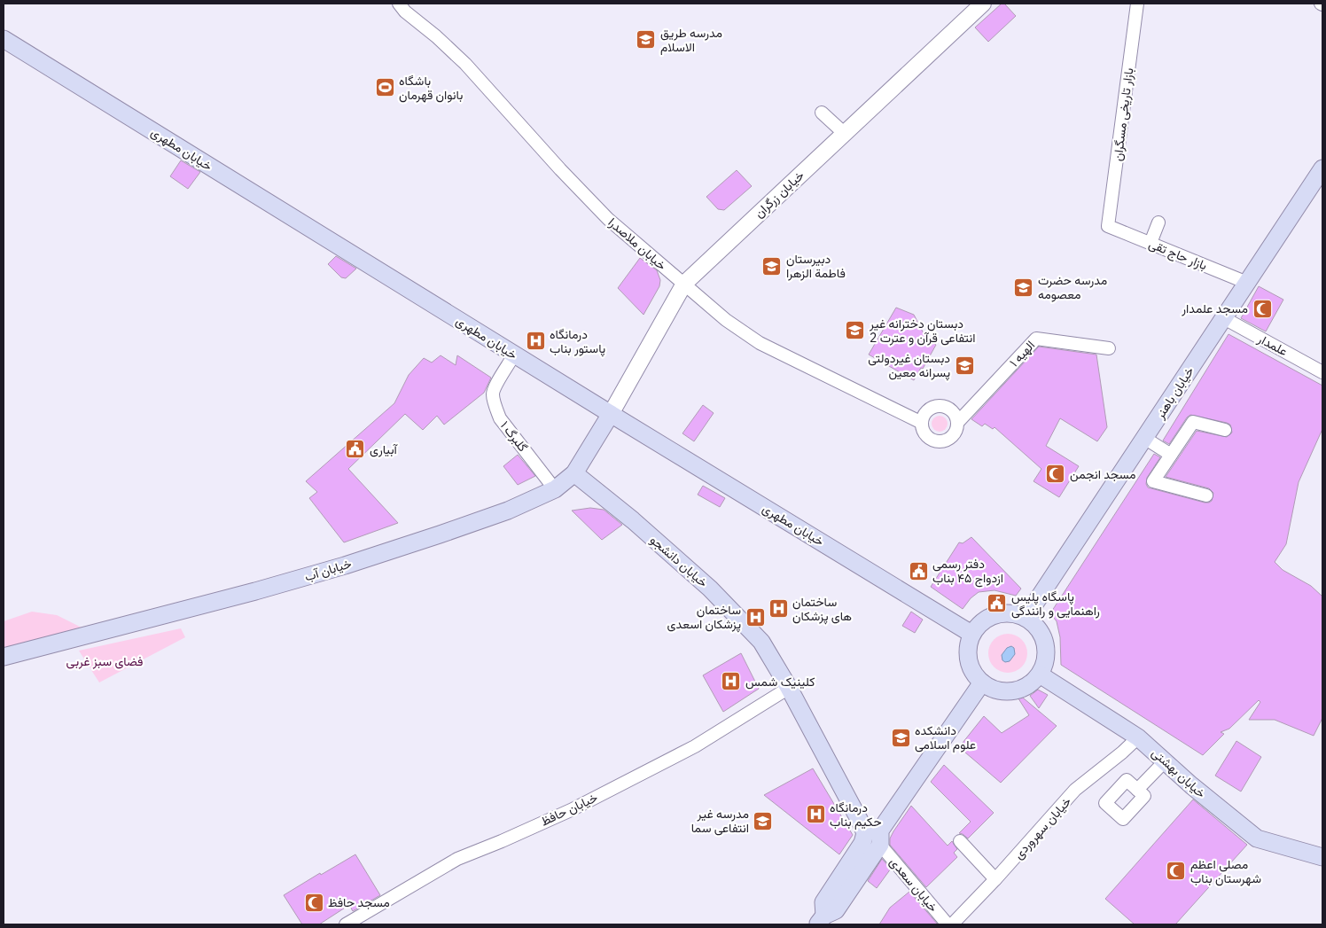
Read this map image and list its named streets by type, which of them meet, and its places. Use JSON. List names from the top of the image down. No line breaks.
{"streets":{"main road":["خیابان مطهری","خیابان باهنر","خیابان دانشجو","خیابان آب","خیابان بهشتی"],"street":["بازار تاریخی مسگران","خیابان زرگران","خیابان ملاصدرا","بازار حاج تقی","علمدار","الهیه ۱","گلبرگ ۱","خیابان حافظ","خیابان سهروردی","خیابان سعدی"]},"crossings":[["بازار تاریخی مسگران","بازار حاج تقی"],["خیابان مطهری","خیابان زرگران"],["خیابان مطهری","خیابان باهنر"],["خیابان مطهری","گلبرگ ۱"],["خیابان مطهری","خیابان آب"],["خیابان مطهری","خیابان بهشتی"],["خیابان زرگران","خیابان ملاصدرا"],["خیابان زرگران","خیابان آب"],["خیابان ملاصدرا","الهیه ۱"],["بازار حاج تقی","خیابان باهنر"],["علمدار","خیابان باهنر"],["خیابان باهنر","خیابان بهشتی"],["گلبرگ ۱","خیابان آب"],["خیابان دانشجو","خیابان آب"],["خیابان دانشجو","خیابان حافظ"],["خیابان بهشتی","خیابان سهروردی"]],"parks":["فضای سبز غربی"],"places":{"school or university":["مدرسه طریق الاسلام","دبیرستان فاطمة الزهرا","مدرسه حضرت معصومه","دبستان دخترانه غیر انتفاعی قرآن و عترت 2","دبستان غیردولتی پسرانه معین","دانشکده علوم اسلامی","مدرسه غیر انتفاعی سما"],"sports":["باشگاه بانوان قهرمان"],"mosque":["مسجد علمدار","مسجد انجمن","مصلی اعظم شهرستان بناب","مسجد حافظ"],"hospital":["درمانگاه پاستور بناب","ساختمان های پزشکان","ساختمان پزشکان اسعدی","کلینیک شمس","درمانگاه حکیم بناب"],"public building":["آبیاری","دفتر رسمی ازدواج ۴۵ بناب","پاسگاه پلیس راهنمایی و رانندگی"]}}
